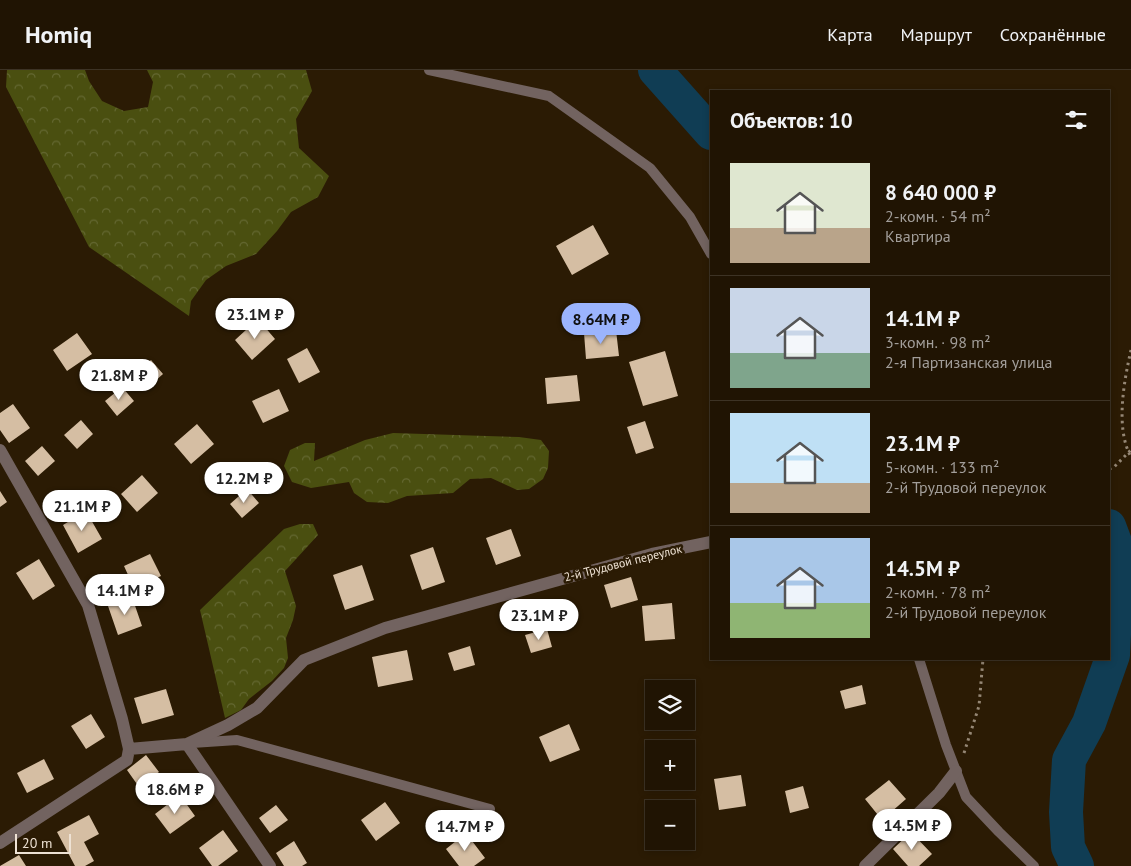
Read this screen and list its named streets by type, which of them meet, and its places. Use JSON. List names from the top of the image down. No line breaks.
{"streets":{"street":["2-й Трудовой переулок"]},"scale_bar":"20 m","page":{"header":"Homiq","nav":["Карта","Маршрут","Сохранённые"],"heading":"Объектов: 10","list":[{"name":"8 640 000 ₽","note":"2-комн. · 54 m² · Квартира"},{"name":"14.1M ₽","note":"3-комн. · 98 m² · 2-я Партизанская улица"},{"name":"23.1M ₽","note":"5-комн. · 133 m² · 2-й Трудовой переулок"},{"name":"14.5M ₽","note":"2-комн. · 78 m² · 2-й Трудовой переулок"}],"price":["23.1M ₽","8.64M ₽","21.8M ₽","12.2M ₽","21.1M ₽","14.1M ₽","23.1M ₽","18.6M ₽","14.5M ₽","14.7M ₽"],"map_buttons":["+","−"],"scale":"20 m"}}
